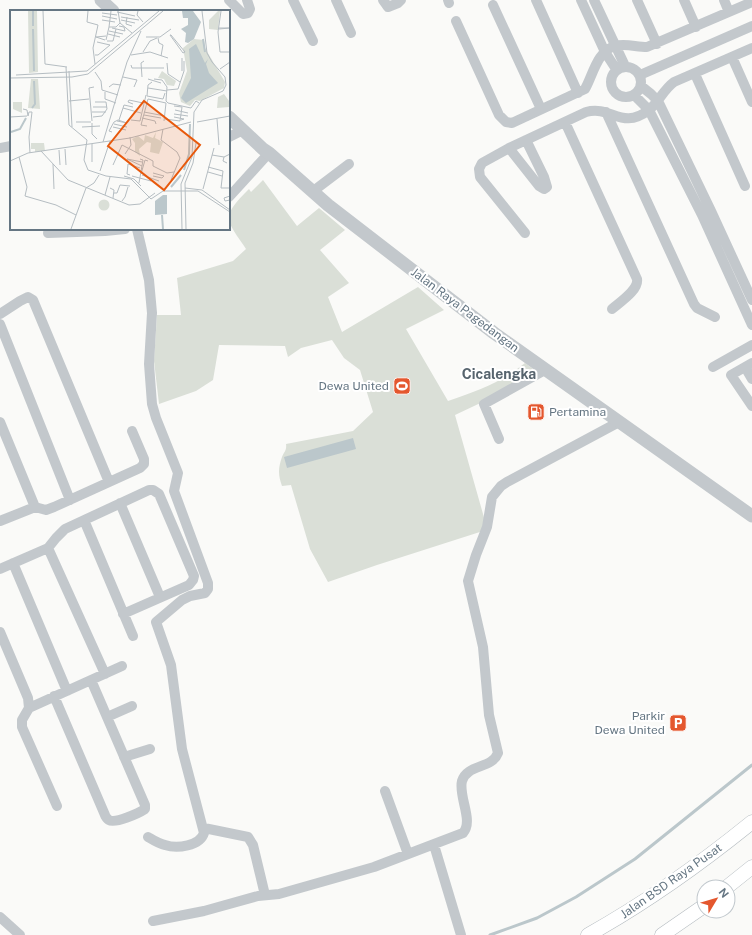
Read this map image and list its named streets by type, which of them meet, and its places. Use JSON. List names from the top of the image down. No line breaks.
{"streets":{"main road":["Jalan BSD Raya Pusat"],"street":["Jalan Raya Pagedangan"]},"districts":["Cicalengka"],"places":{"sports":["Dewa United"],"fuel station":["Pertamina"],"parking":["Parkir Dewa United"]},"north":"top right"}
